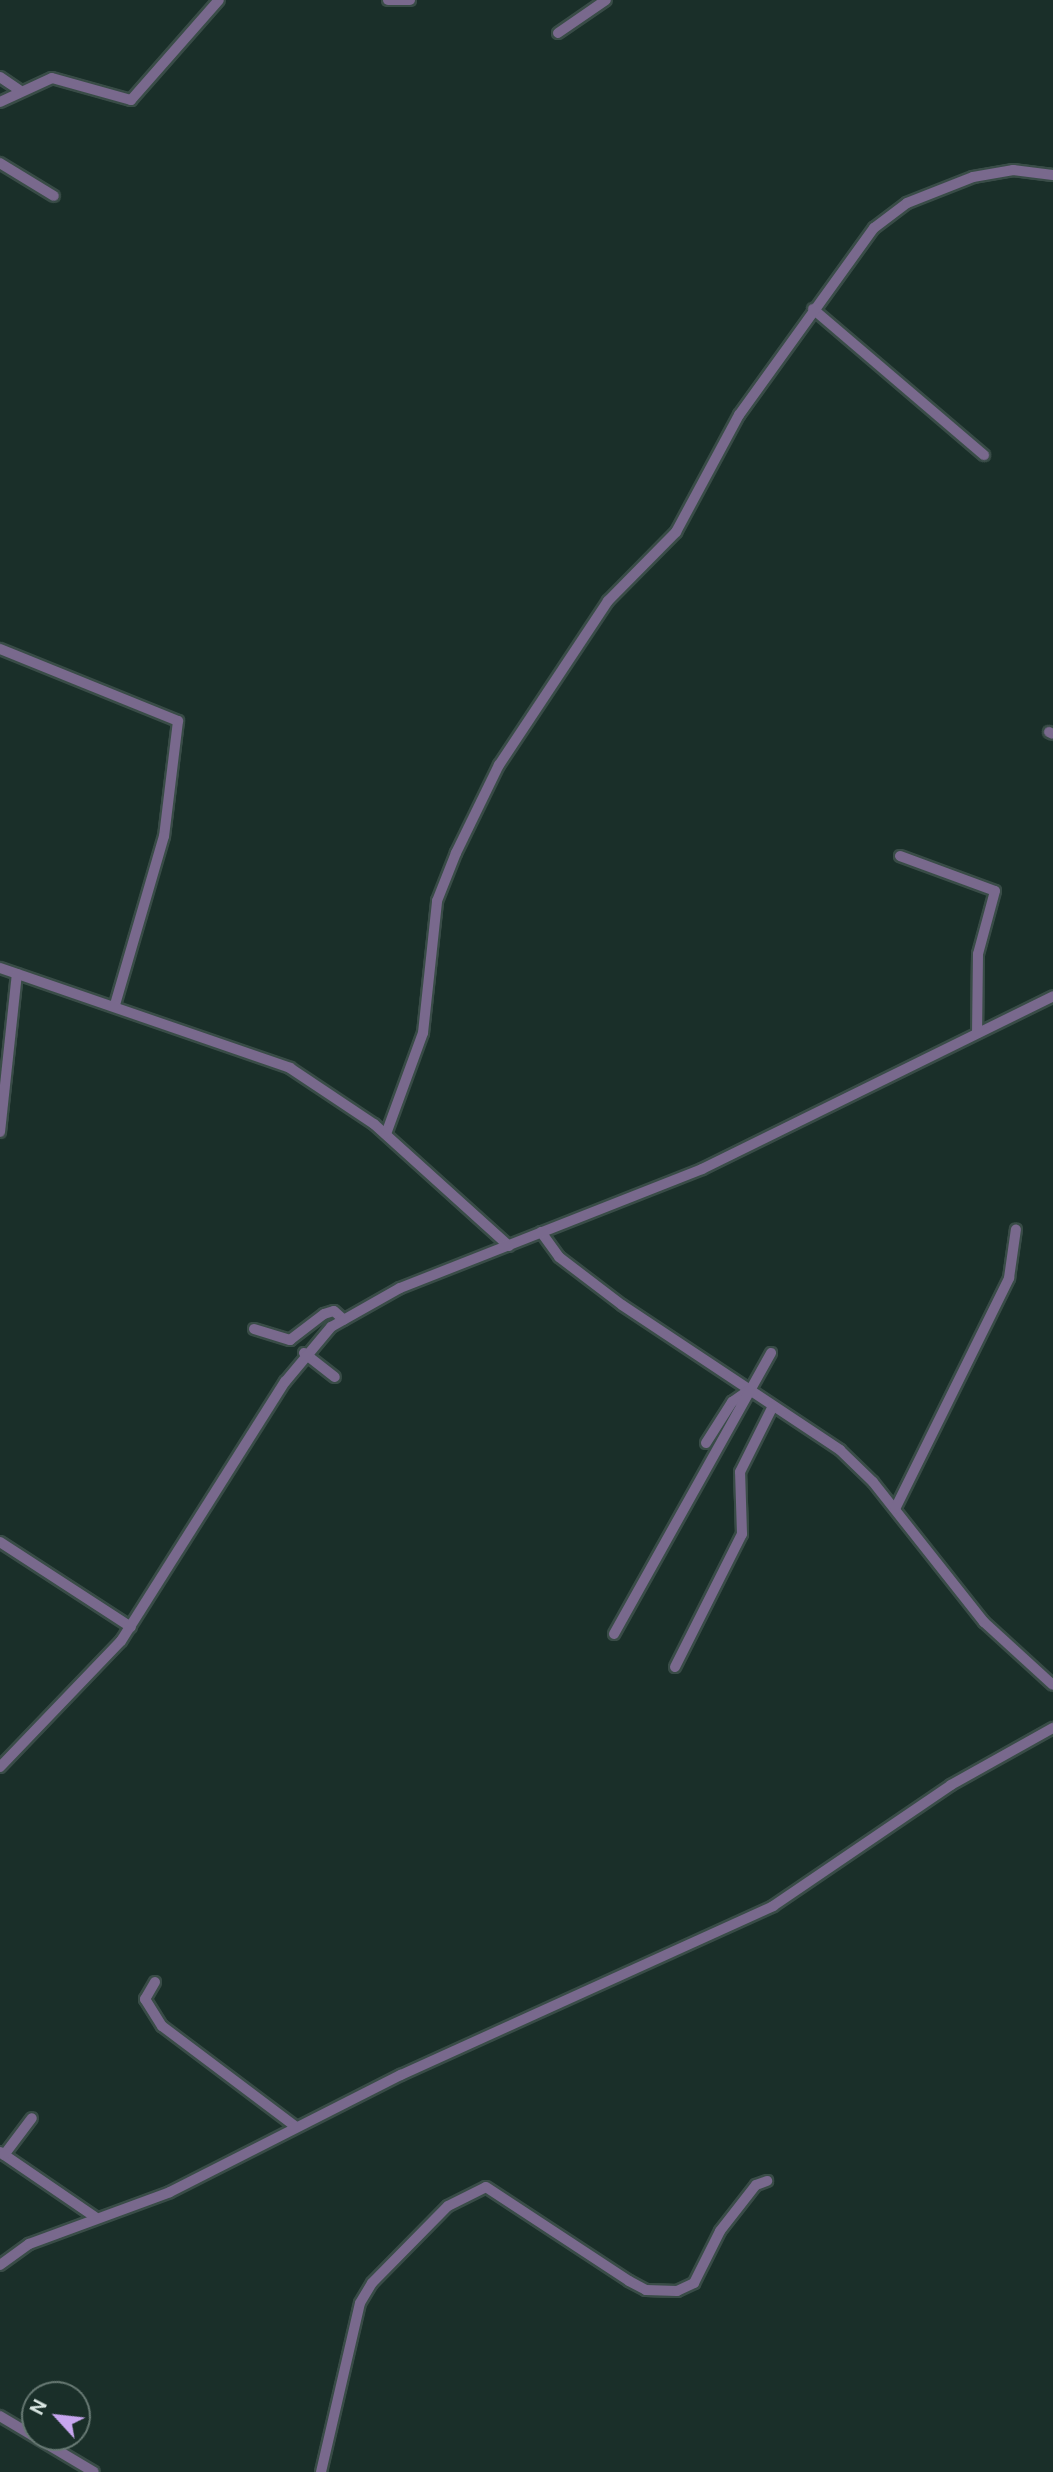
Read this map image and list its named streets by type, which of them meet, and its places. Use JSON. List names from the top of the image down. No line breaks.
{"north":"top left"}
